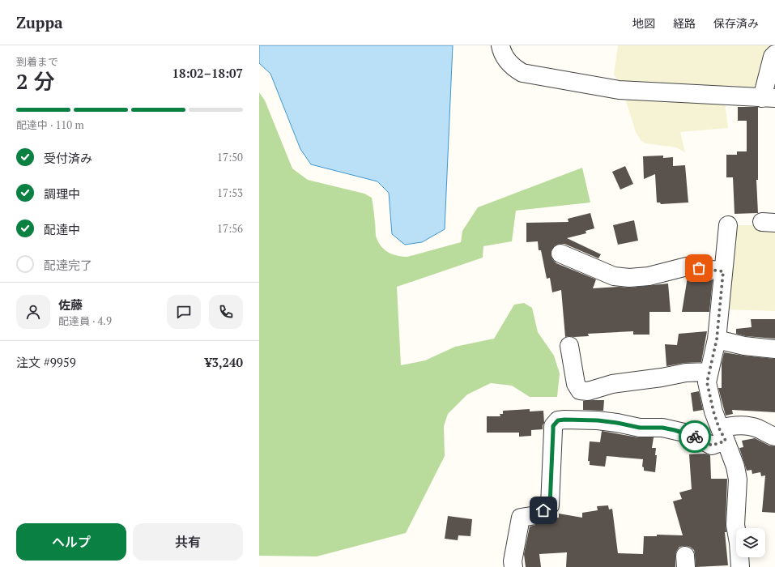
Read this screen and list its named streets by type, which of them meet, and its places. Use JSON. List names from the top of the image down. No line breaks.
{"page":{"header":"Zuppa","nav":["地図","経路","保存済み"],"heading":["2 分","到着まで","18:02–18:07"],"panel":["佐藤","配達員 · 4.9","注文 #9959","¥3,240"],"bar":"配達中 · 110 m","list":[["受付済み","17:50"],["調理中","17:53"],["配達中","17:56"],"配達完了"],"buttons":["ヘルプ","共有"]}}
